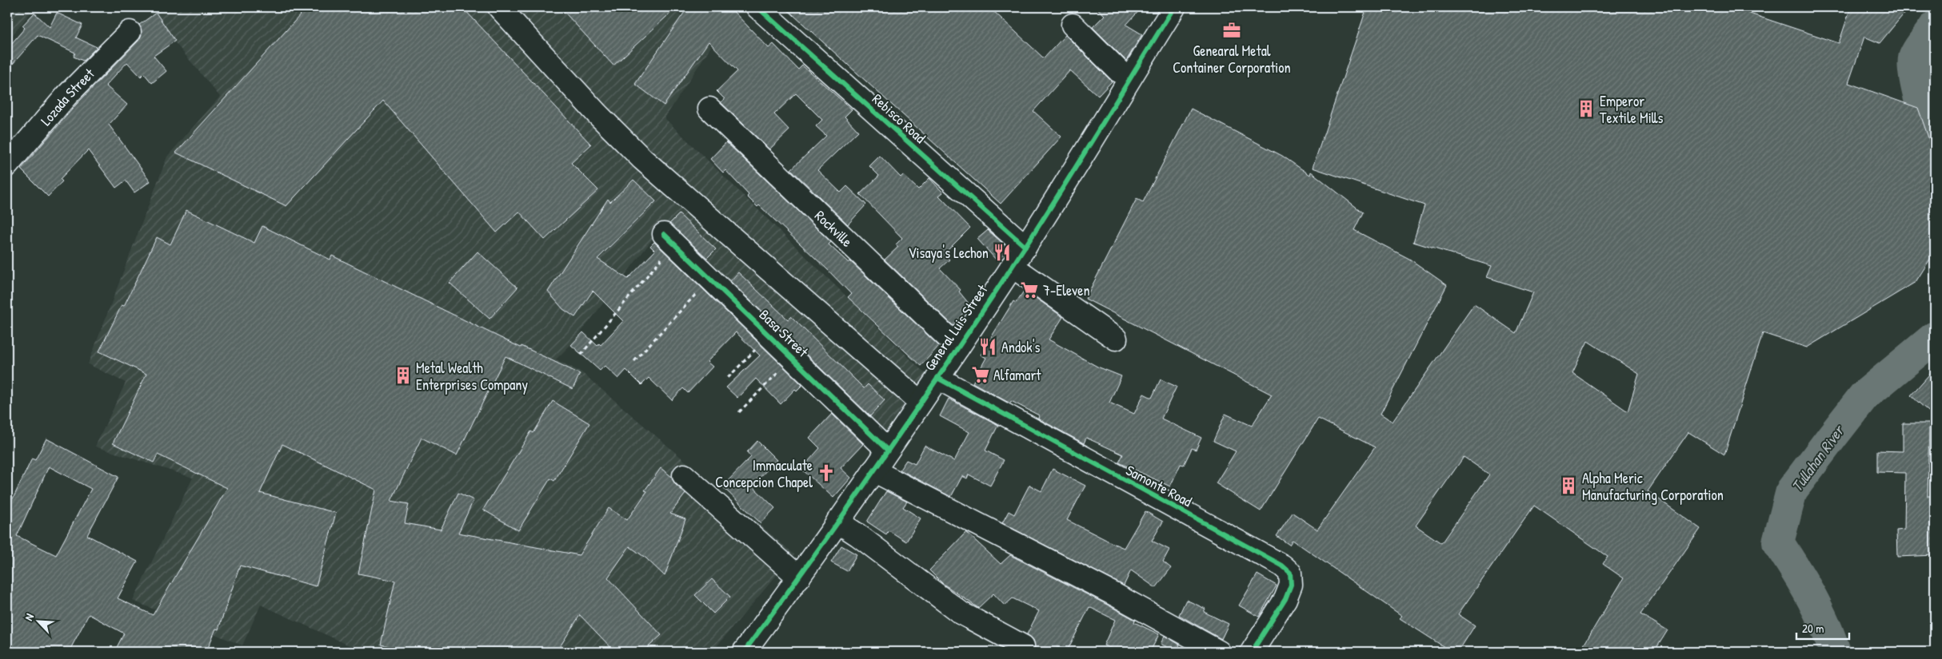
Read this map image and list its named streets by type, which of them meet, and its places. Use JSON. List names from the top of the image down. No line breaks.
{"streets":{"street":["Lozada Street","Rebisco Road","Rockville","General Luis Street","Basa Street","Samonte Road"]},"crossings":[["Rebisco Road","General Luis Street"],["Rockville","General Luis Street"],["General Luis Street","Basa Street"],["General Luis Street","Samonte Road"]],"water":["Tullahan River"],"places":{"office":["Genearal Metal Container Corporation"],"building":["Emperor Textile Mills","Metal Wealth Enterprises Company","Alpha Meric Manufacturing Corporation"],"restaurant":["Visaya's Lechon","Andok's"],"supermarket":["7-Eleven","Alfamart"],"church":["Immaculate Concepcion Chapel"]},"scale_bar":"20 m","north":"top left"}
